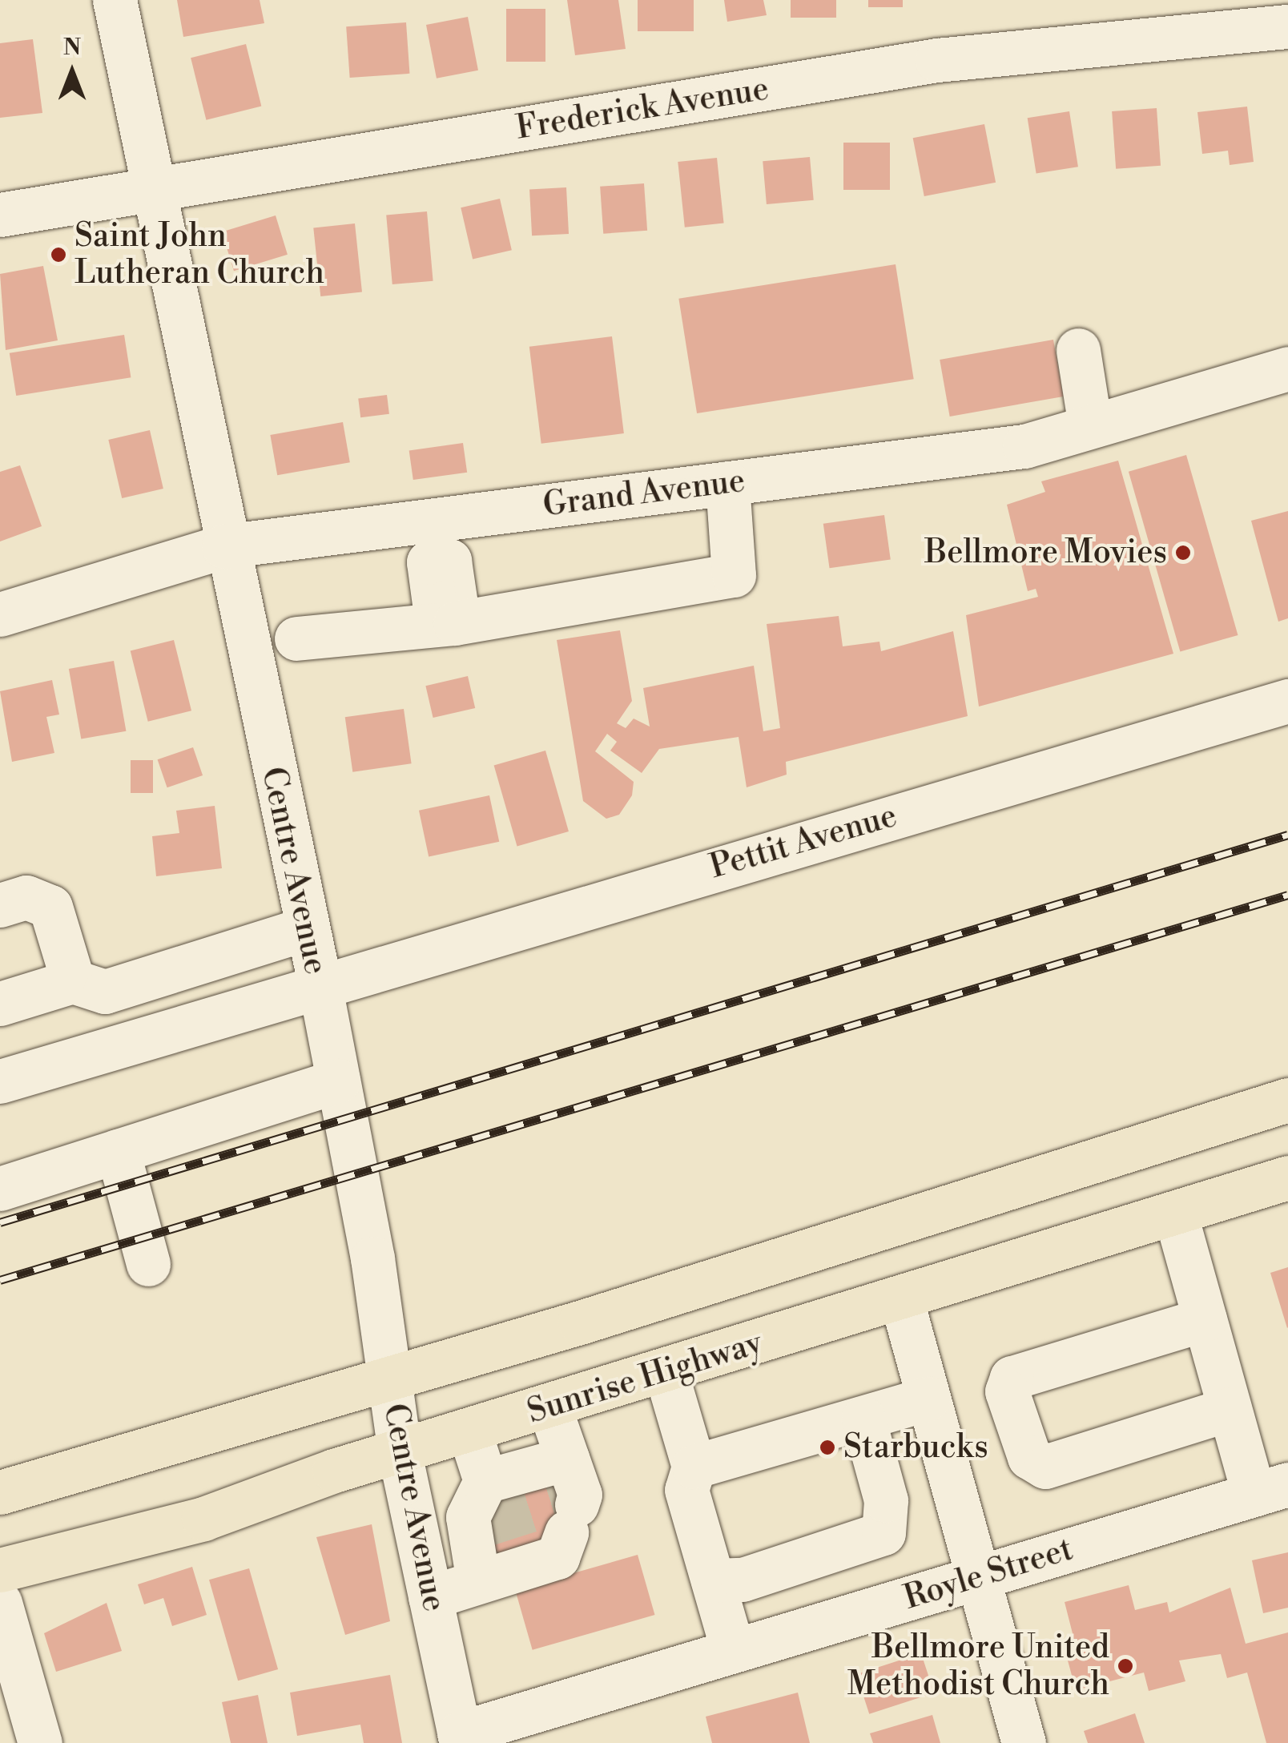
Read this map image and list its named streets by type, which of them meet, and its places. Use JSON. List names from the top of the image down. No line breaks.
{"streets":{"highway":["Sunrise Highway"],"street":["Frederick Avenue","Grand Avenue","Pettit Avenue","Centre Avenue","Royle Street"]},"crossings":[["Frederick Avenue","Centre Avenue"],["Grand Avenue","Centre Avenue"],["Pettit Avenue","Centre Avenue"],["Centre Avenue","Sunrise Highway"],["Centre Avenue","Royle Street"]],"places":["Saint John Lutheran Church","Bellmore Movies","Starbucks","Bellmore United Methodist Church"],"north":"top"}
